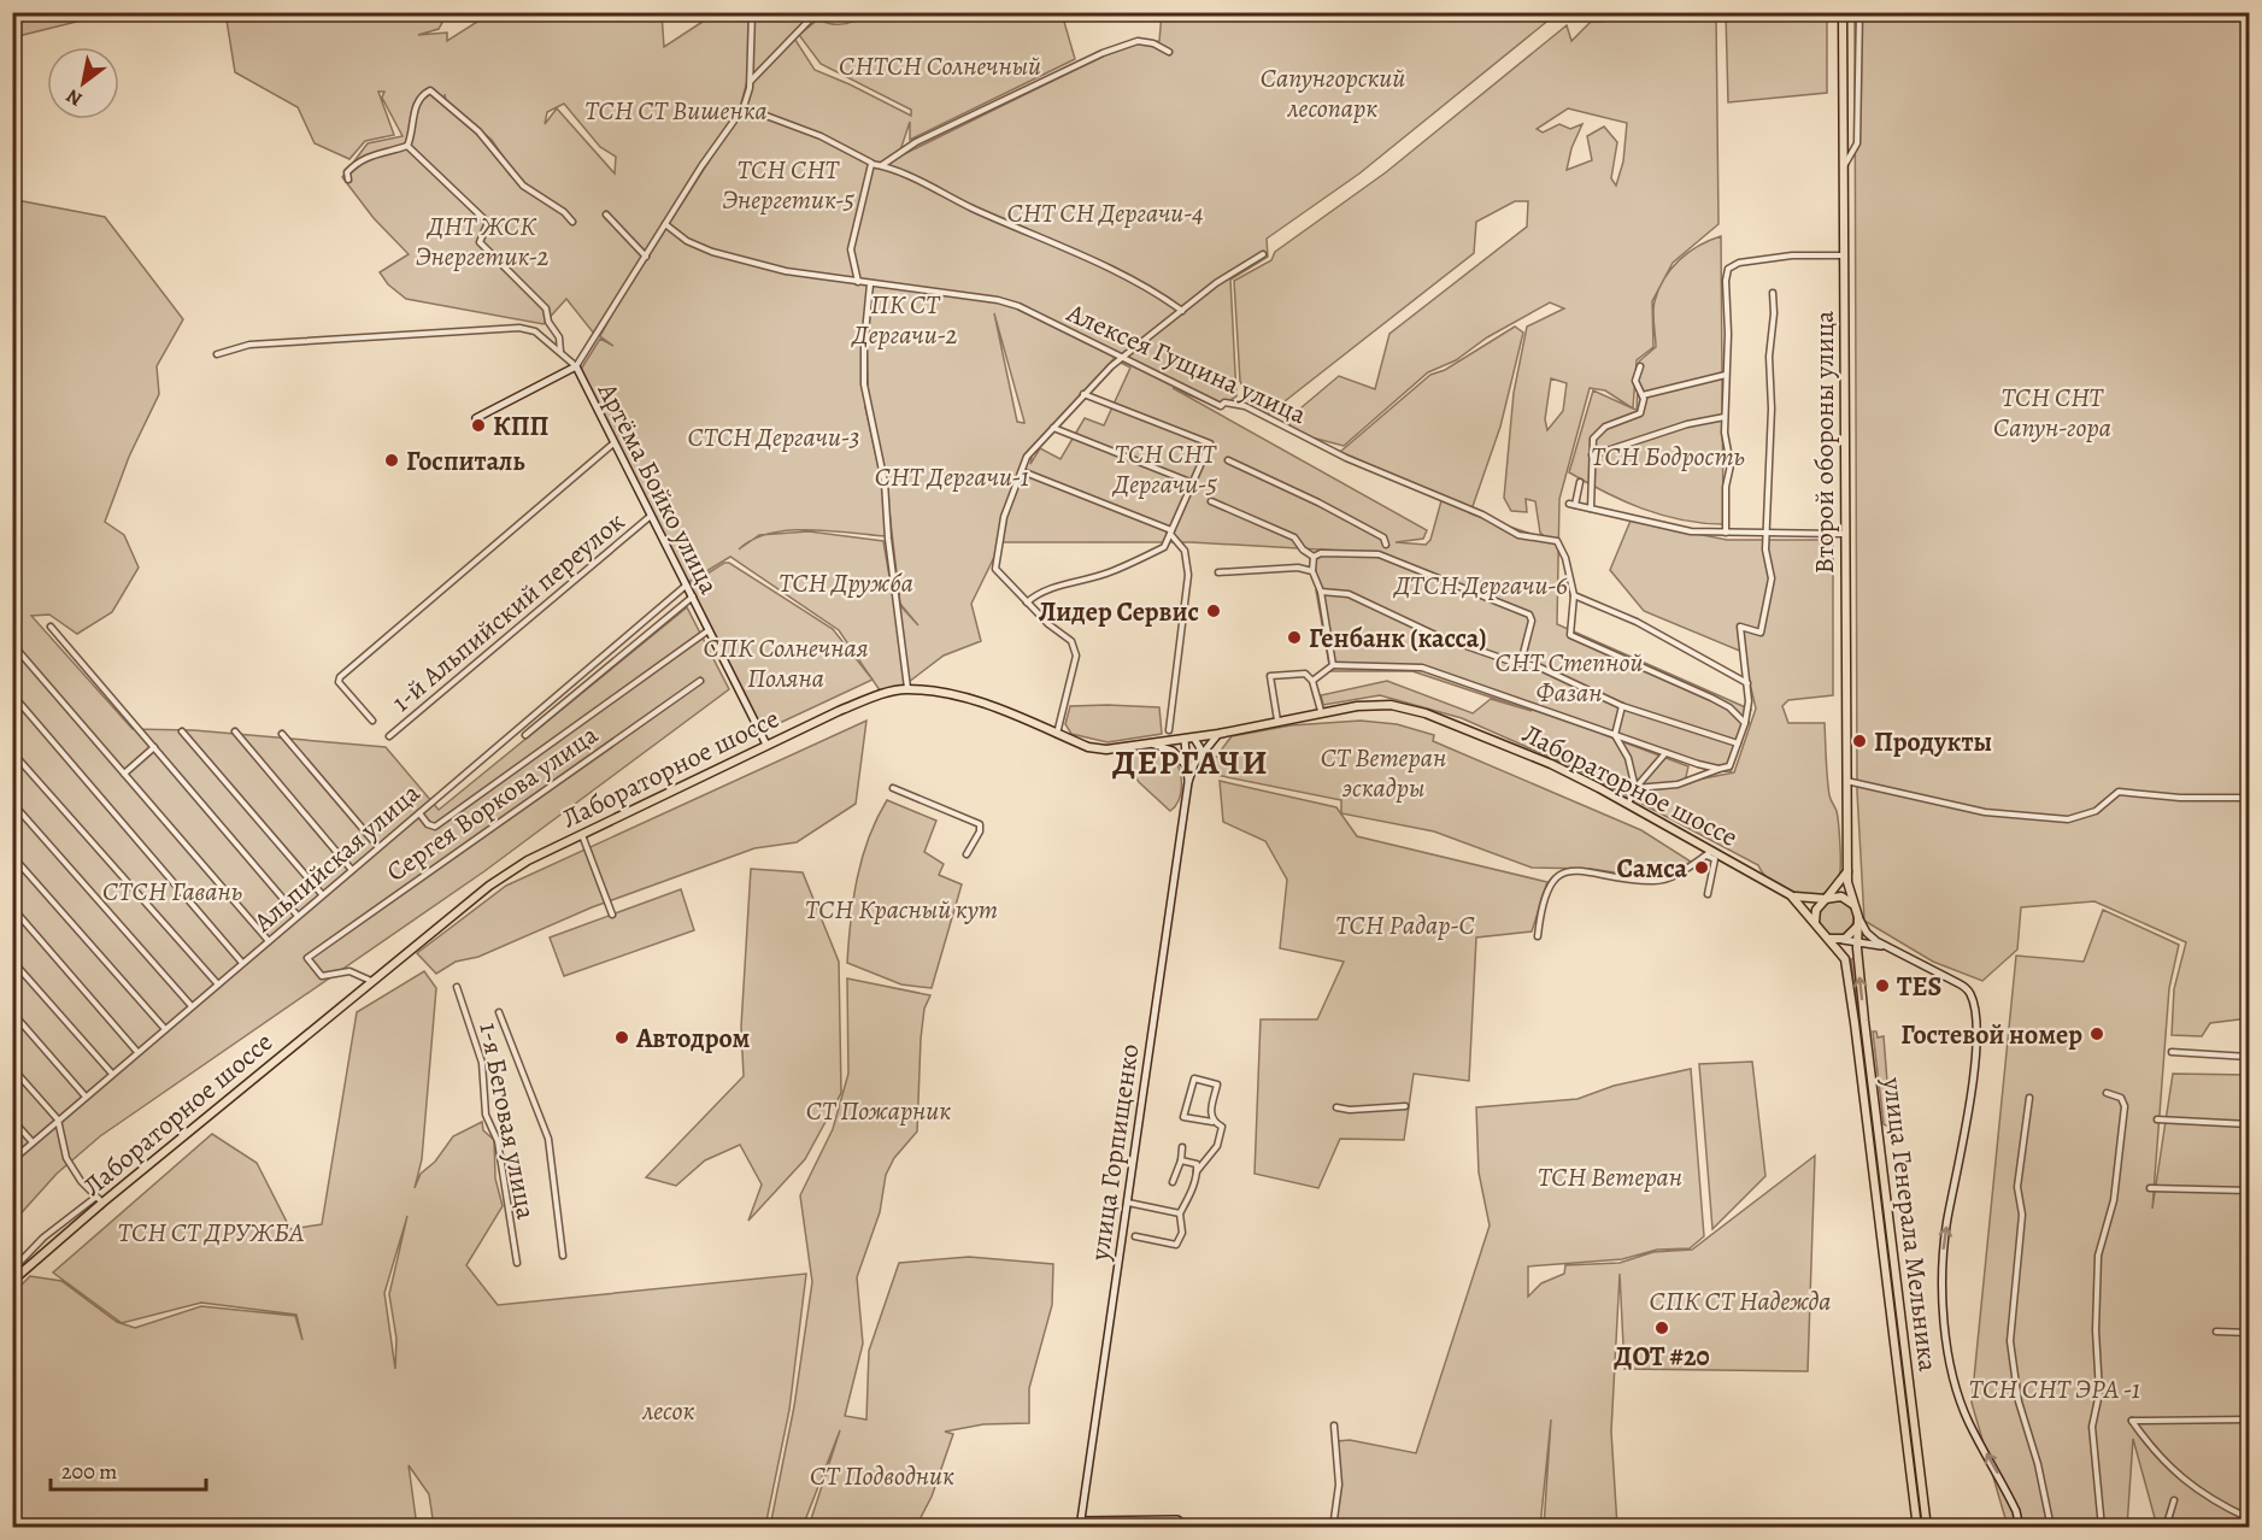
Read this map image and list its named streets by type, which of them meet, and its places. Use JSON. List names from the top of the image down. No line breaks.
{"streets":{"main road":["Второй обороны улица","Артёма Бойко улица","Лабораторное шоссе","улица Горпищенко","улица Генерала Мельника"],"street":["Алексея Гущина улица","1-й Альпийский переулок","Сергея Воркова улица","Альпийская улица","1-я Беговая улица"]},"crossings":[["Второй обороны улица","Лабораторное шоссе"],["Второй обороны улица","улица Генерала Мельника"],["Артёма Бойко улица","1-й Альпийский переулок"],["Артёма Бойко улица","Лабораторное шоссе"],["Артёма Бойко улица","Альпийская улица"],["Лабораторное шоссе","Сергея Воркова улица"],["Лабораторное шоссе","улица Горпищенко"],["Лабораторное шоссе","улица Генерала Мельника"]],"districts":["ДЕРГАЧИ"],"parks":["СНТСН Солнечный","Сапунгорский лесопарк","ТСН СТ Вишенка","ТСН СНТ Энергетик-5","СНТ СН Дергачи-4","ДНТ ЖСК Энергетик-2","ПК СТ Дергачи-2","ТСН СНТ Сапун-гора","СТСН Дергачи-3","ТСН СНТ Дергачи-5","ТСН Бодрость","СНТ Дергачи-1","ТСН Дружба","ДТСН Дергачи-6","СПК Солнечная Поляна","СНТ Степной Фазан","СТ Ветеран эскадры","СТСН Гавань","ТСН Красный кут","ТСН Радар-С","СТ Пожарник","ТСН Ветеран","ТСН СТ ДРУЖБА","СПК СТ Надежда","ТСН СНТ ЭРА -1","лесок","СТ Подводник"],"places":["КПП","Госпиталь","Лидер Сервис","Генбанк (касса)","Продукты","Самса","TES","Гостевой номер","Автодром","ДОТ #20"],"scale_bar":"200 m","north":"bottom left"}
